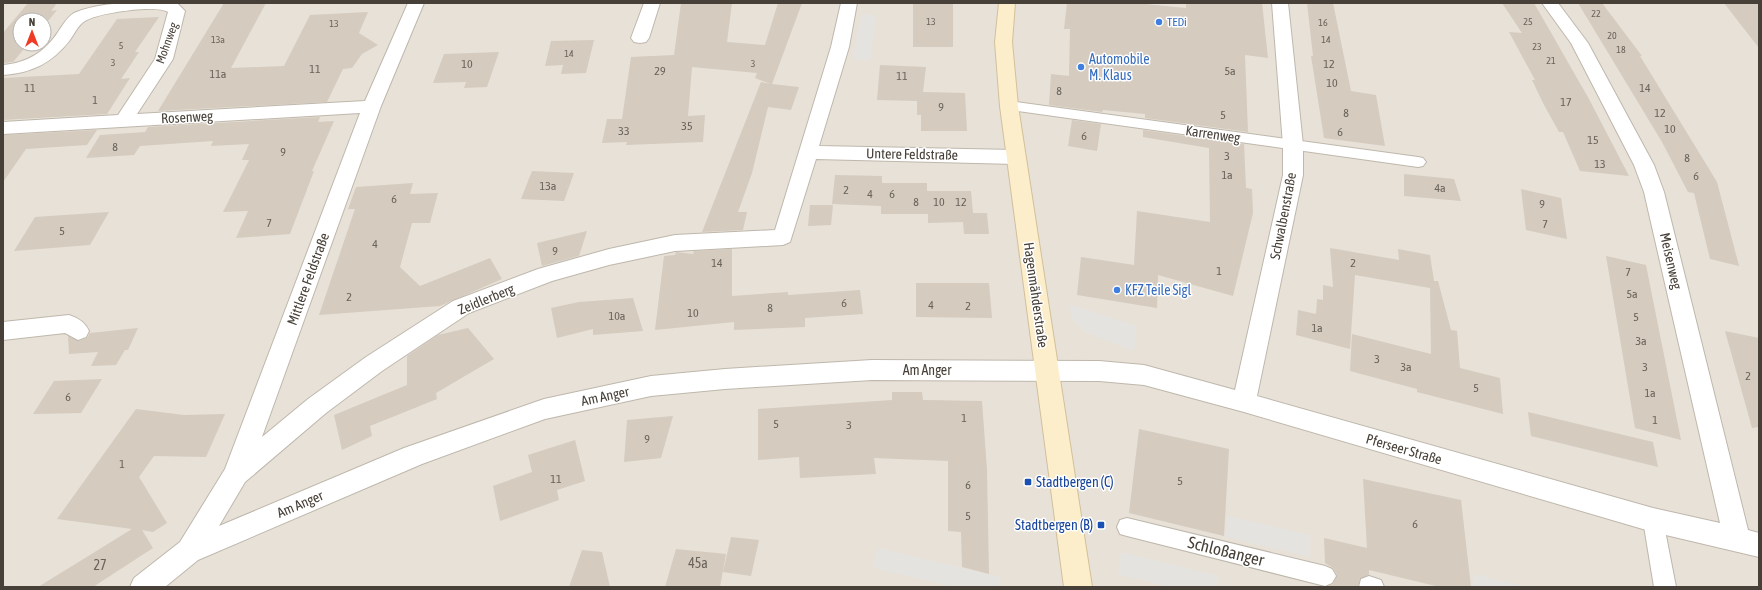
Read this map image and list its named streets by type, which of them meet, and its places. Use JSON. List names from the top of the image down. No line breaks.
{"streets":{"street":["Mohnweg","Rosenweg","Untere Feldstraße","Schwalbenstraße","Meisenweg","Mittlere Feldstraße","Hagenmähderstraße","Zeidlerberg","Am Anger","Pferseer Straße"],"lane":["Karrenweg","Schloßanger"]},"crossings":[["Mohnweg","Rosenweg"],["Rosenweg","Mittlere Feldstraße"],["Karrenweg","Schwalbenstraße"],["Karrenweg","Hagenmähderstraße"],["Untere Feldstraße","Hagenmähderstraße"],["Untere Feldstraße","Zeidlerberg"],["Schwalbenstraße","Pferseer Straße"],["Meisenweg","Pferseer Straße"],["Mittlere Feldstraße","Zeidlerberg"],["Mittlere Feldstraße","Am Anger"],["Hagenmähderstraße","Am Anger"],["Hagenmähderstraße","Pferseer Straße"],["Am Anger","Pferseer Straße"]],"places":{"other":["TEDi","Automobile M. Klaus","KFZ Teile Sigl"],"transit":["Stadtbergen (C)","Stadtbergen (B)"]},"house_numbers":["22","13","25","16","13","20","13a","14","5","23","18","14","21","3","3","10","12","11","29","5a","11a","11","10","11","14","8","1","17","9","8","12","5","35","10","33","6","6","15","8","9","3","8","13","1a","6","13a","4a","2","4","6","6","8","10","12","9","7","7","5","4","9","14","2","1","7","5a","2","6","4","2","8","10","10a","5","1a","3a","3","3a","3","2","5","1a","6","1","1","5","3","9","1","11","5","6","5","6","45a","27"],"north":"top"}
